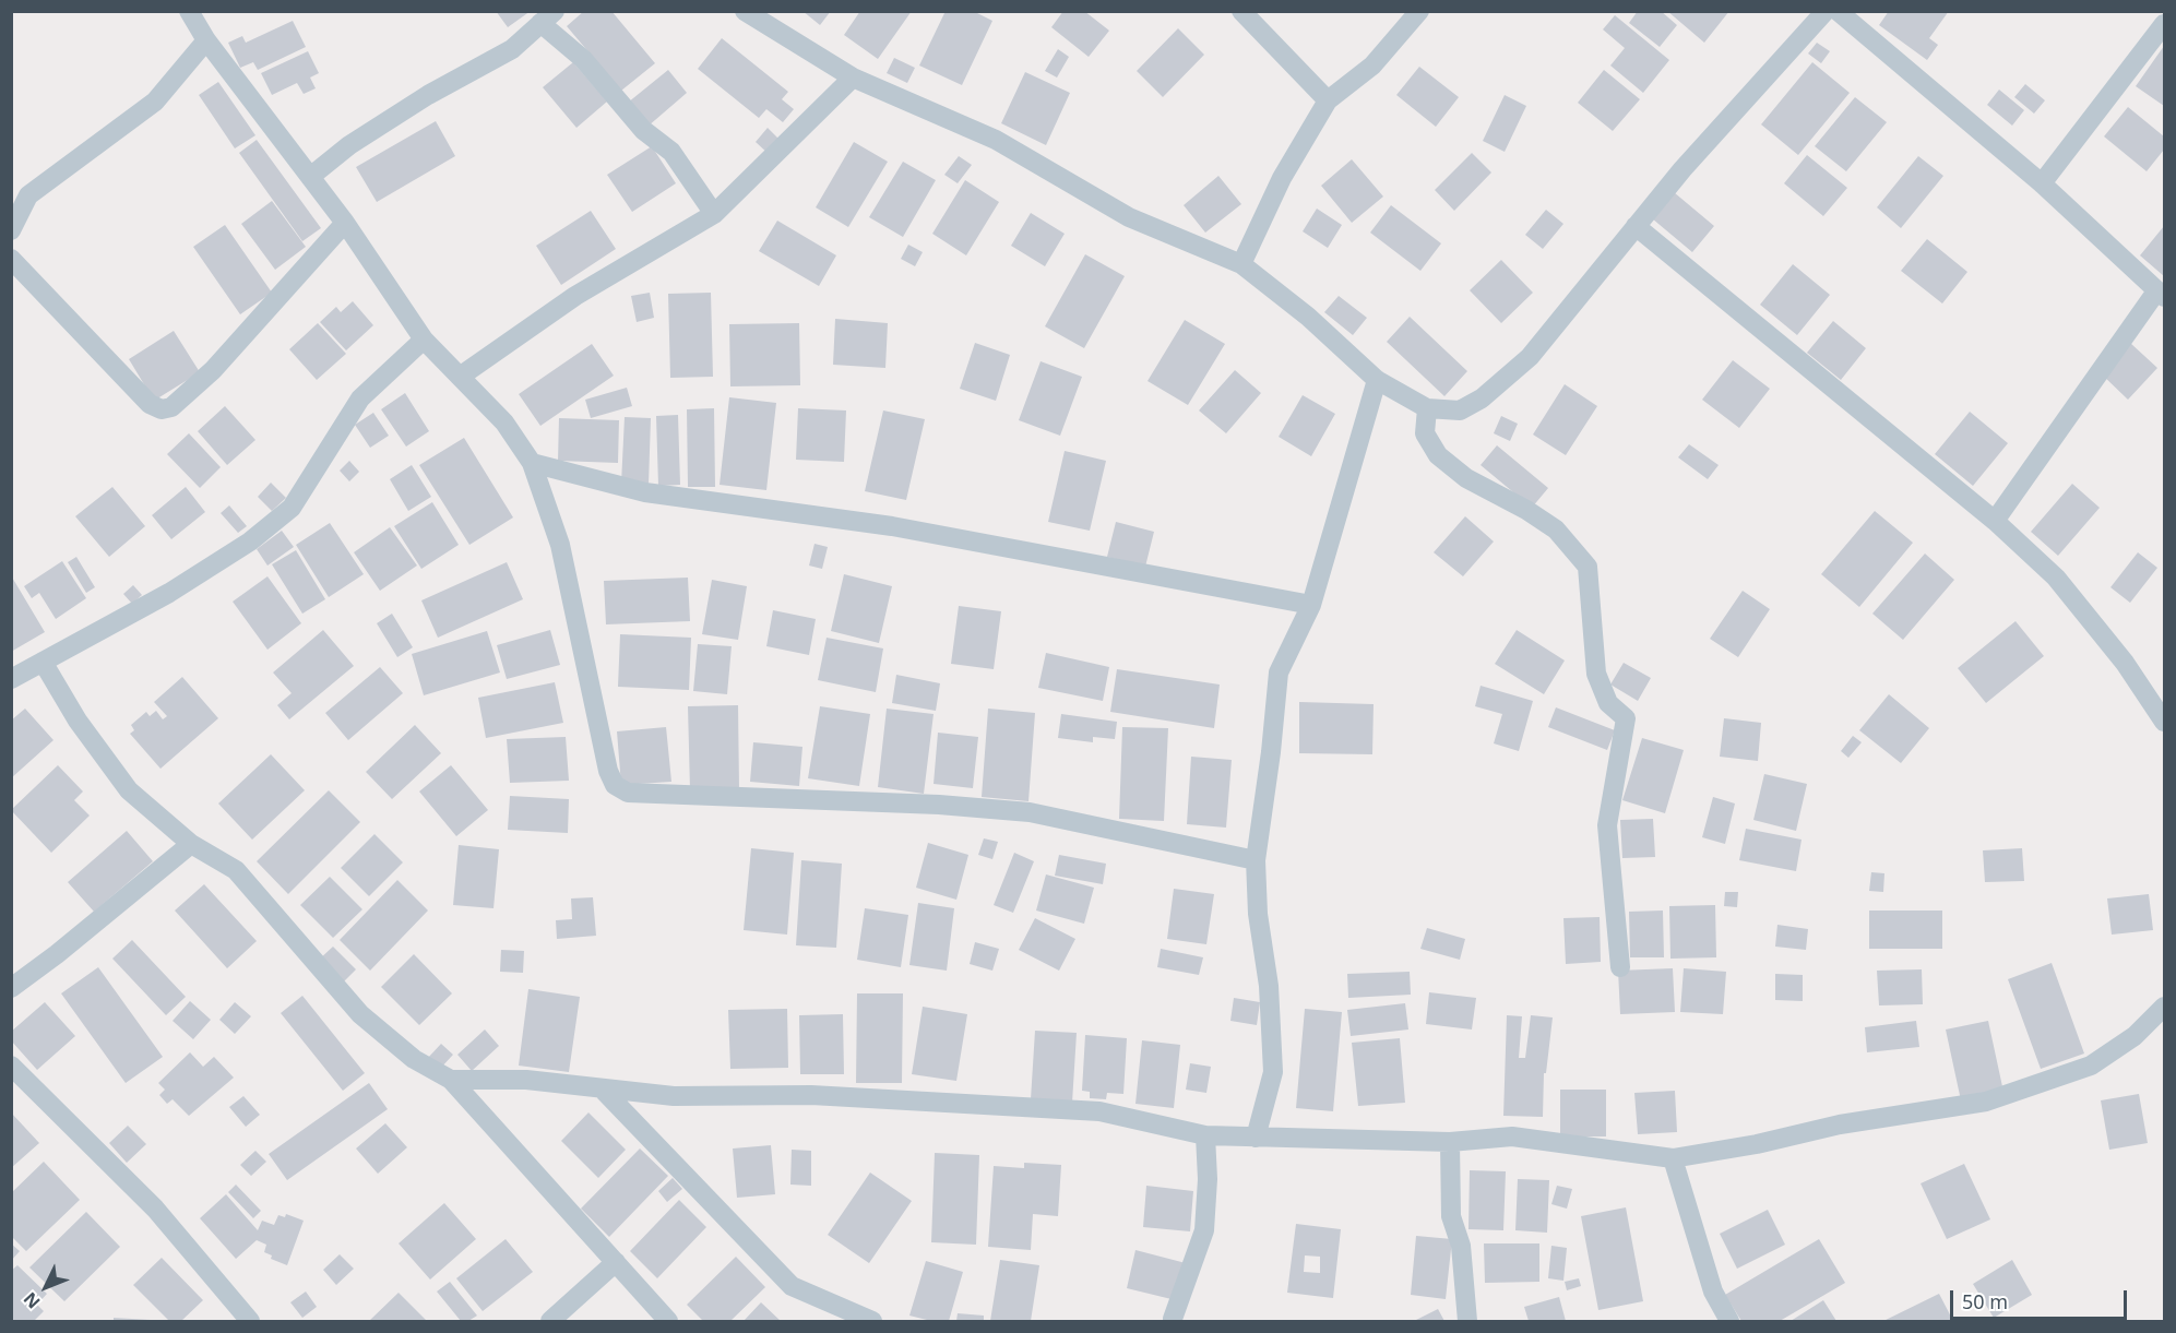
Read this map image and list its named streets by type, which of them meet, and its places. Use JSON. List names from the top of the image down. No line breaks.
{"scale_bar":"50 m","north":"bottom left"}
